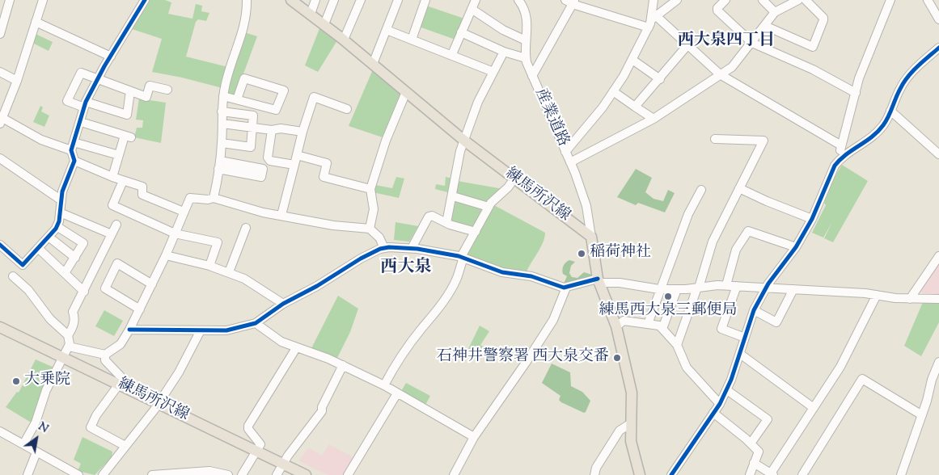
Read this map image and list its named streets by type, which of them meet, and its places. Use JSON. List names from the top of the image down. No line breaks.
{"streets":{"main road":["練馬所沢線"],"street":["産業道路"]},"crossings":[["産業道路","練馬所沢線"]],"districts":["西大泉四丁目","西大泉"],"places":["稲荷神社","練馬西大泉三郵便局","石神井警察署 西大泉交番","大乗院"],"north":"top right"}
